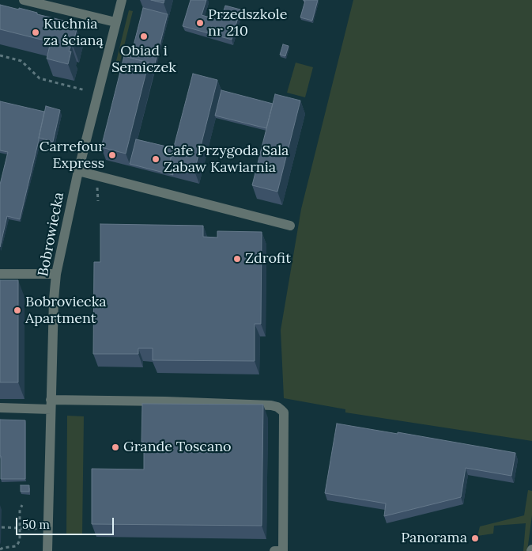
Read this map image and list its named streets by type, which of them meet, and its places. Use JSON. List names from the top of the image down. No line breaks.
{"streets":{"street":["Bobrowiecka"]},"places":["Przedszkole nr 210","Kuchnia za ścianą","Obiad i Serniczek","Carrefour Express","Cafe Przygoda Sala Zabaw Kawiarnia","Zdrofit","Bobroviecka Apartment","Grande Toscano","Panorama"],"scale_bar":"50 m"}
